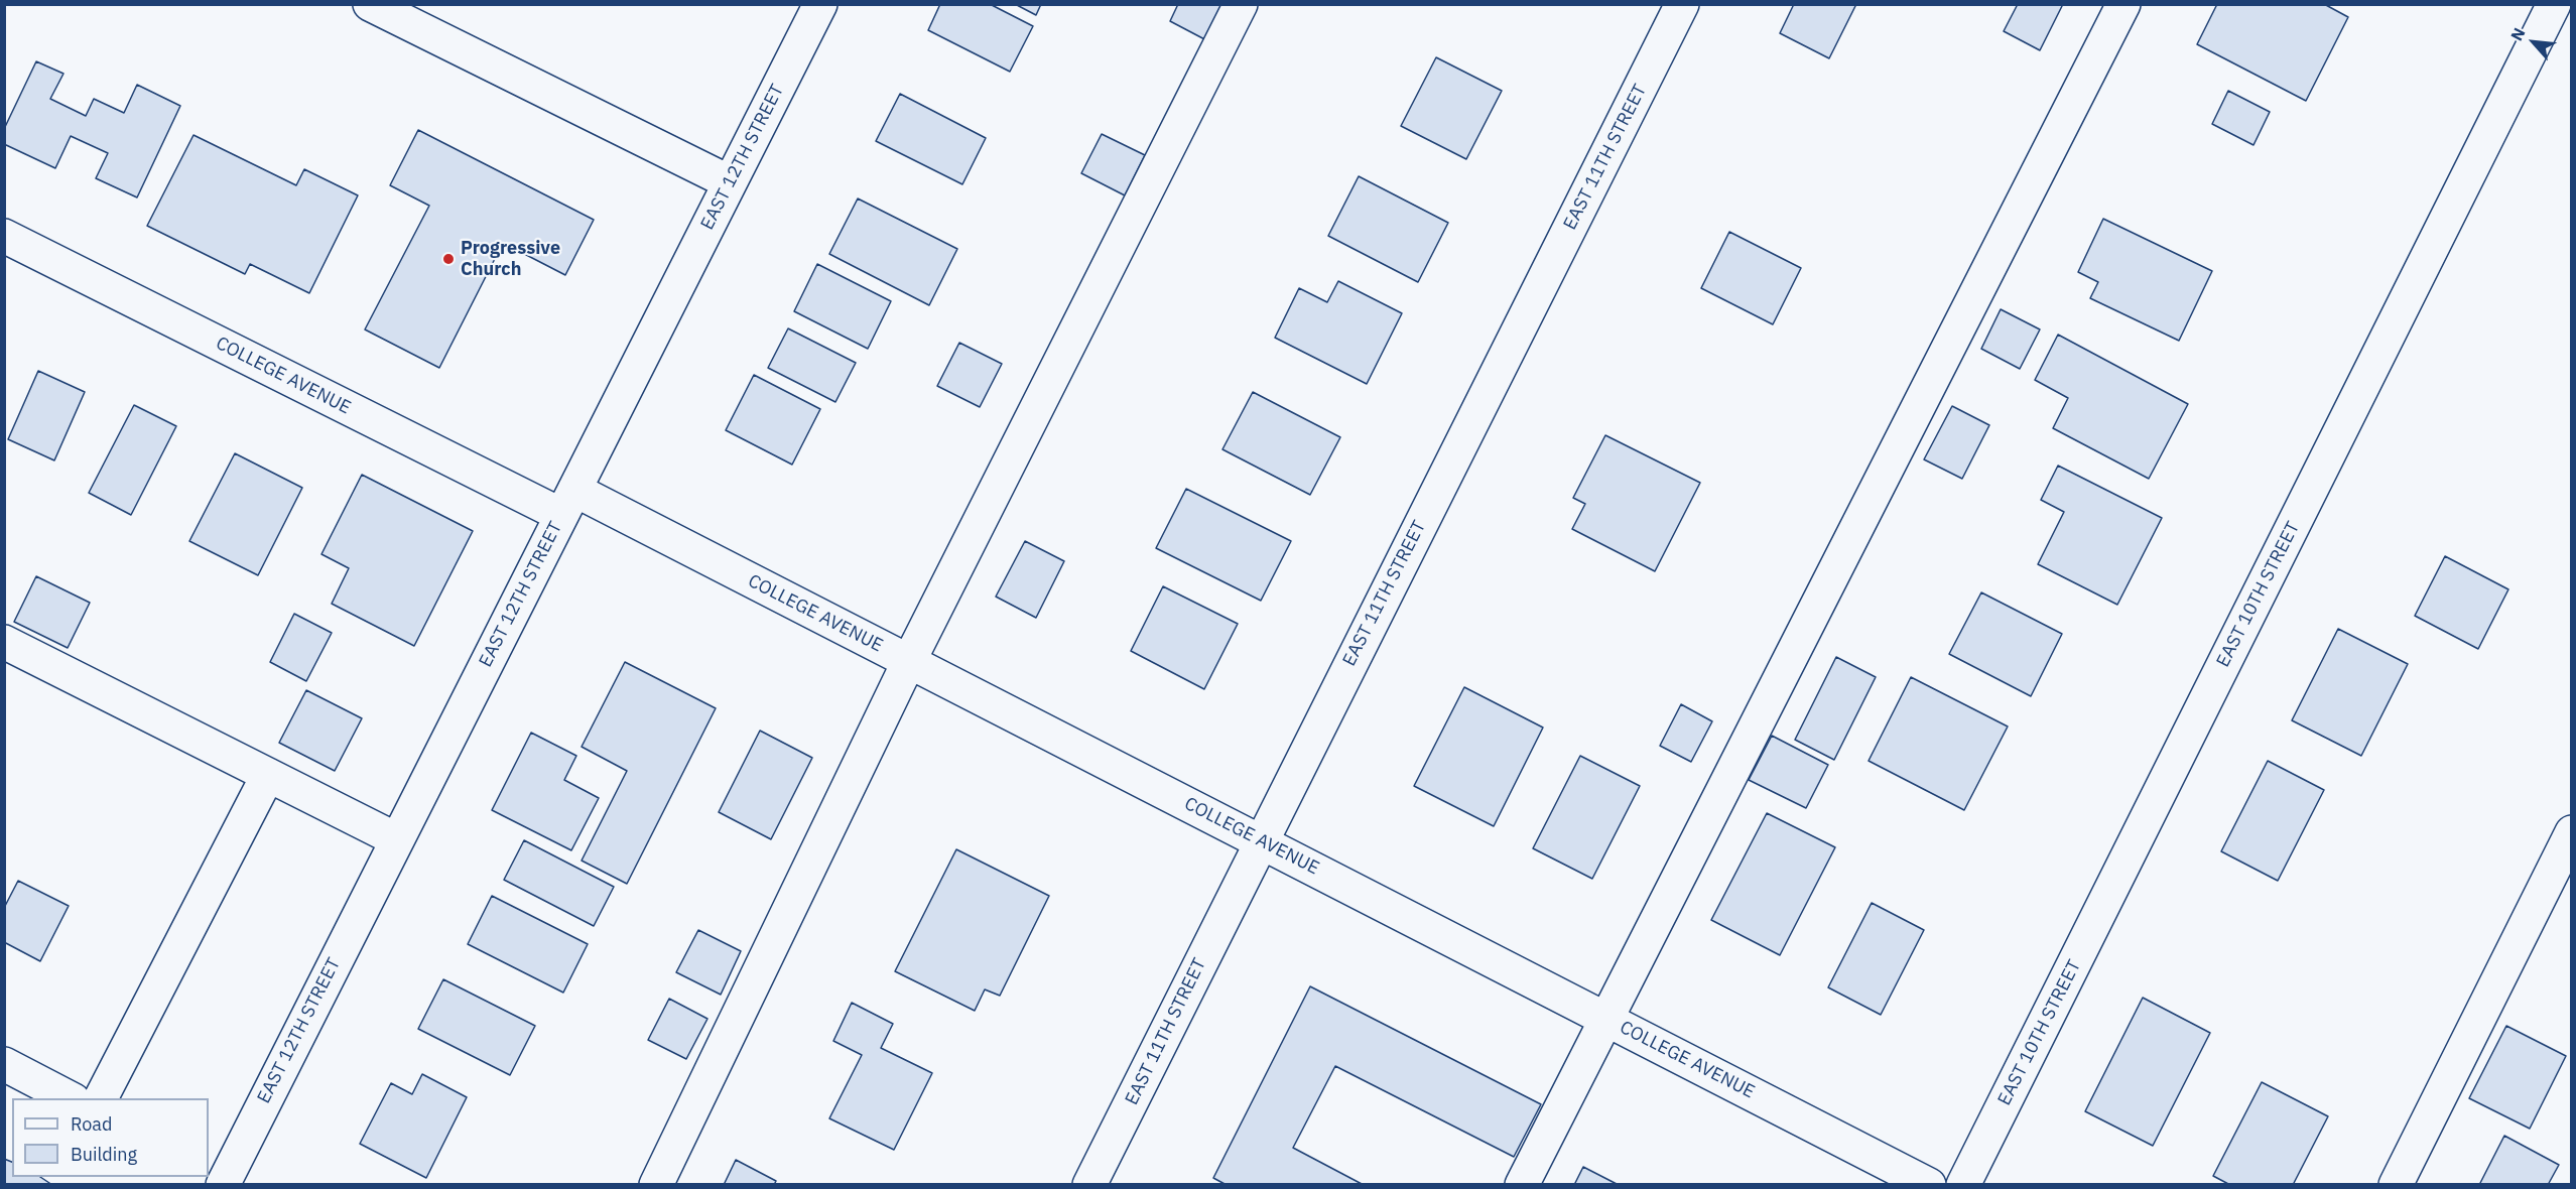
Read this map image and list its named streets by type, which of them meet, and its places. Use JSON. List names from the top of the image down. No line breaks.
{"streets":{"street":["EAST 12TH STREET","EAST 11TH STREET","COLLEGE AVENUE","EAST 10TH STREET"]},"crossings":[["EAST 12TH STREET","COLLEGE AVENUE"],["EAST 11TH STREET","COLLEGE AVENUE"]],"places":["Progressive Church"],"legend":["Road","Building"],"north":"top left"}
